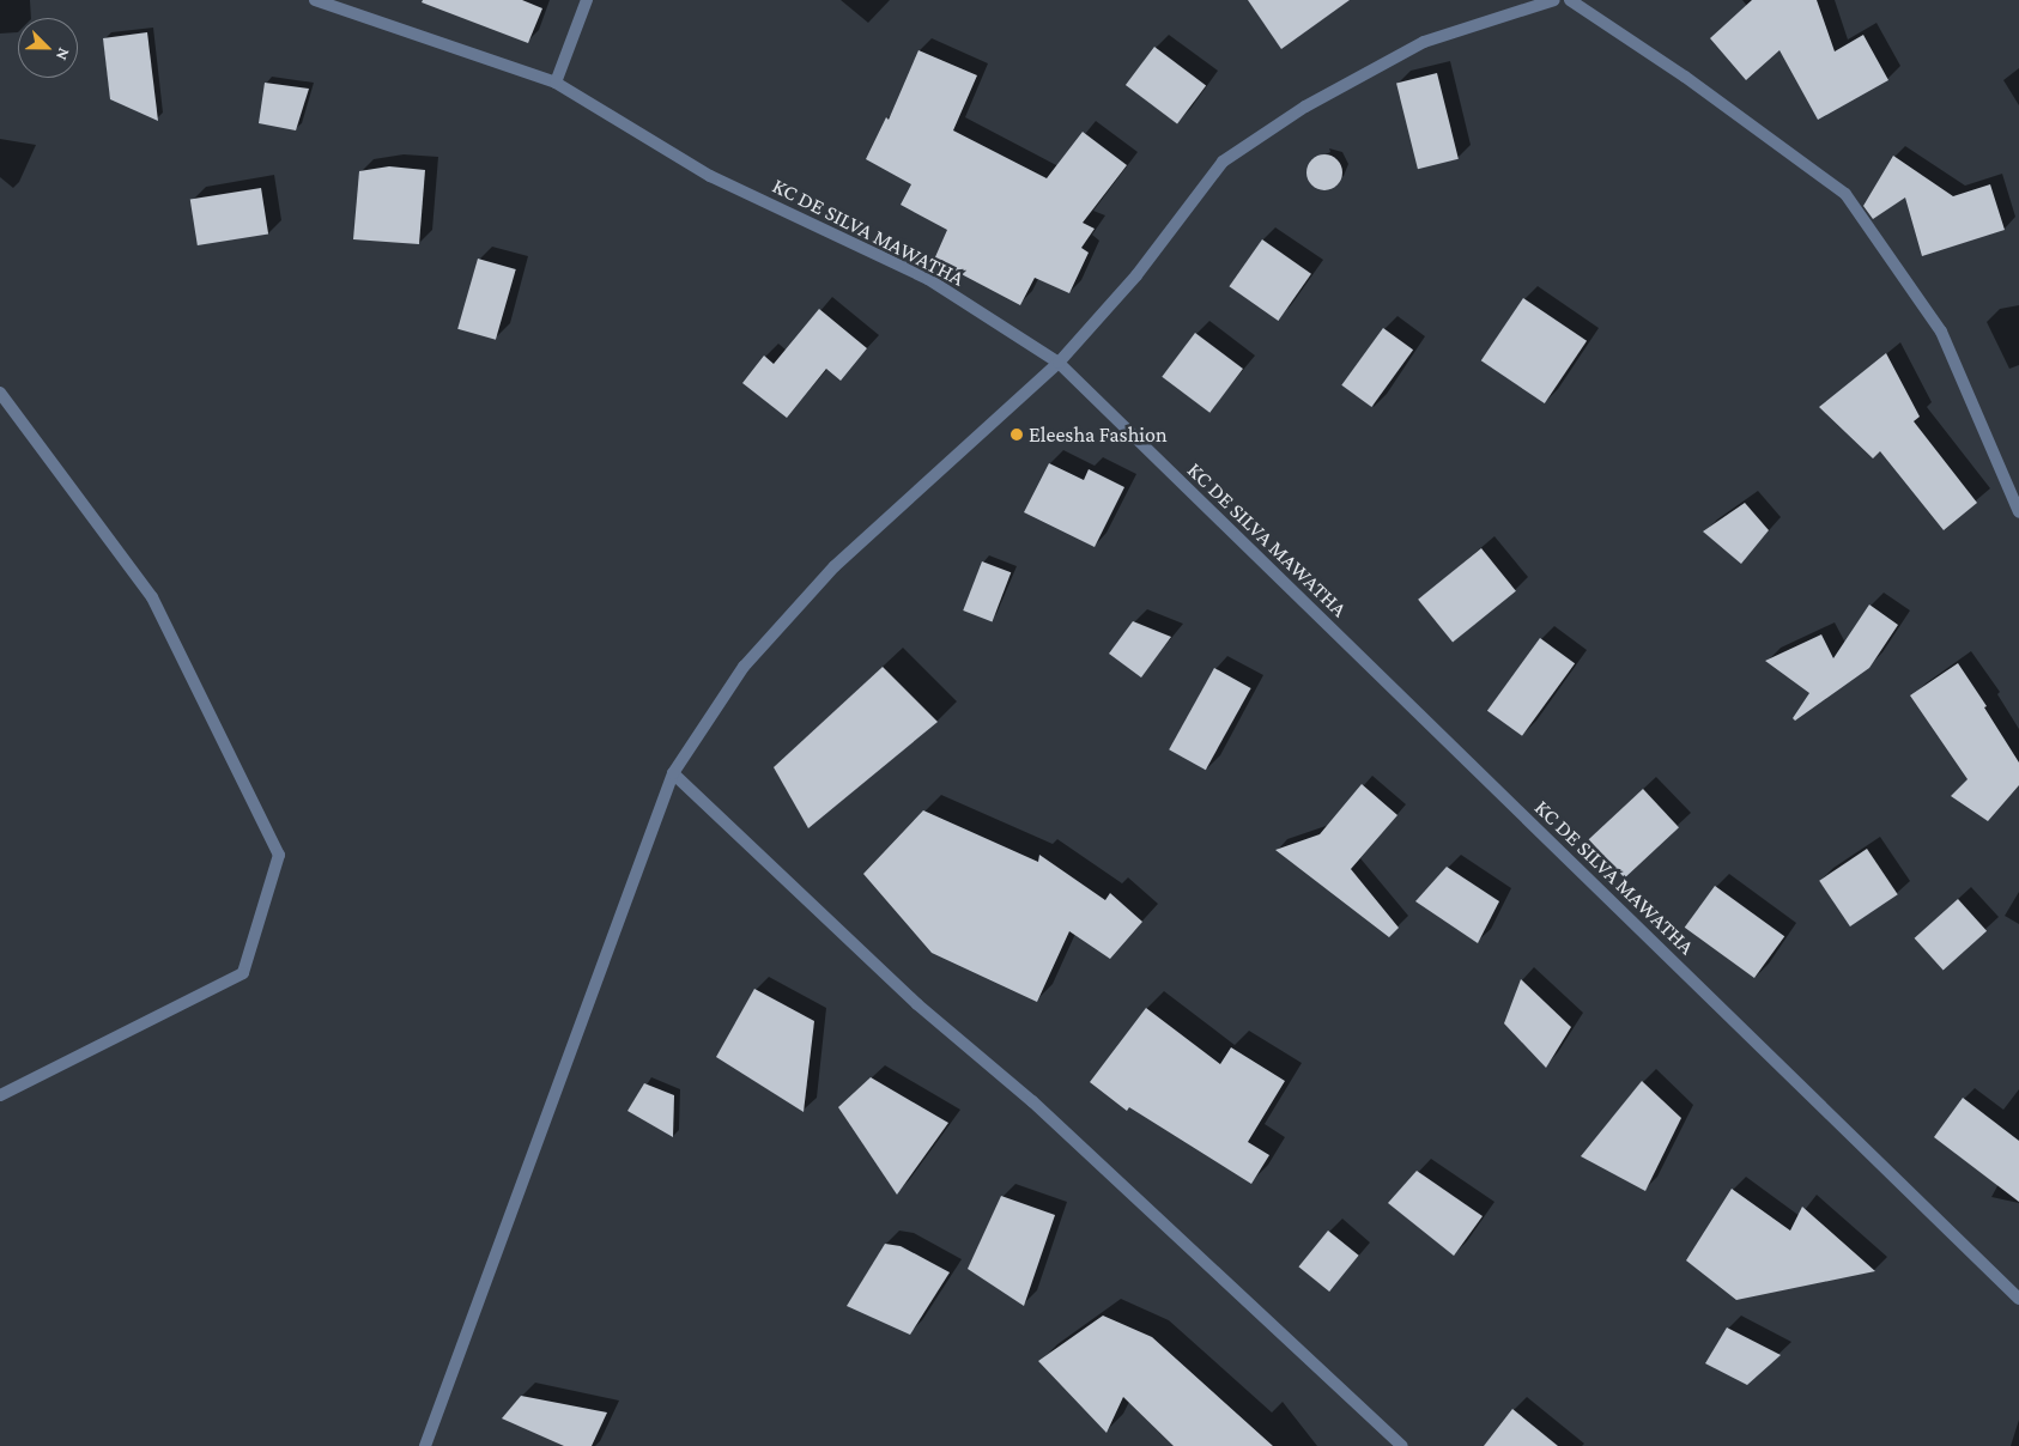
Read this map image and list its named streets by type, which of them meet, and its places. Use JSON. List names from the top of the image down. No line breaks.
{"streets":{"street":["KC DE SILVA MAWATHA"]},"places":["Eleesha Fashion"],"north":"bottom right"}
